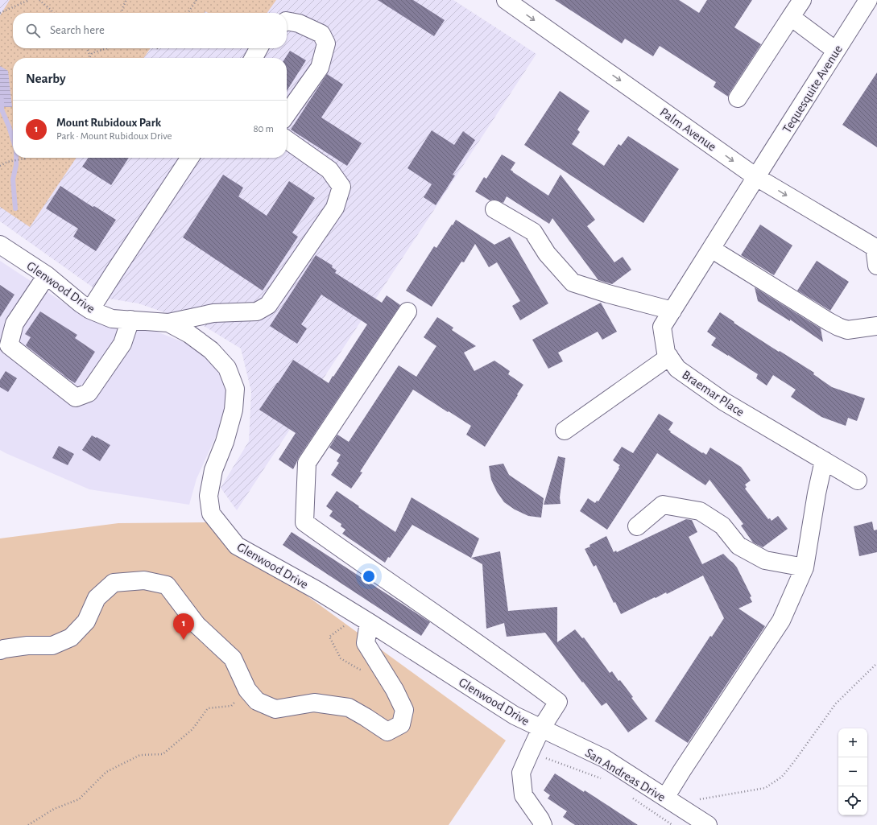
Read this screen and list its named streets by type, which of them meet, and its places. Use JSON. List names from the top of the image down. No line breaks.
{"streets":{"street":["Tequesquite Avenue","Palm Avenue","Glenwood Drive","Braemar Place","San Andreas Drive"]},"crossings":[["Tequesquite Avenue","Palm Avenue"],["Tequesquite Avenue","Braemar Place"],["Palm Avenue","Braemar Place"],["Glenwood Drive","San Andreas Drive"]],"page":{"search":"Search here","heading":"Nearby","list":[{"mark":"1","name":"Mount Rubidoux Park","note":"Park · Mount Rubidoux Drive","value":"80 m"}],"pins":"1","map_buttons":["+","−"]}}
